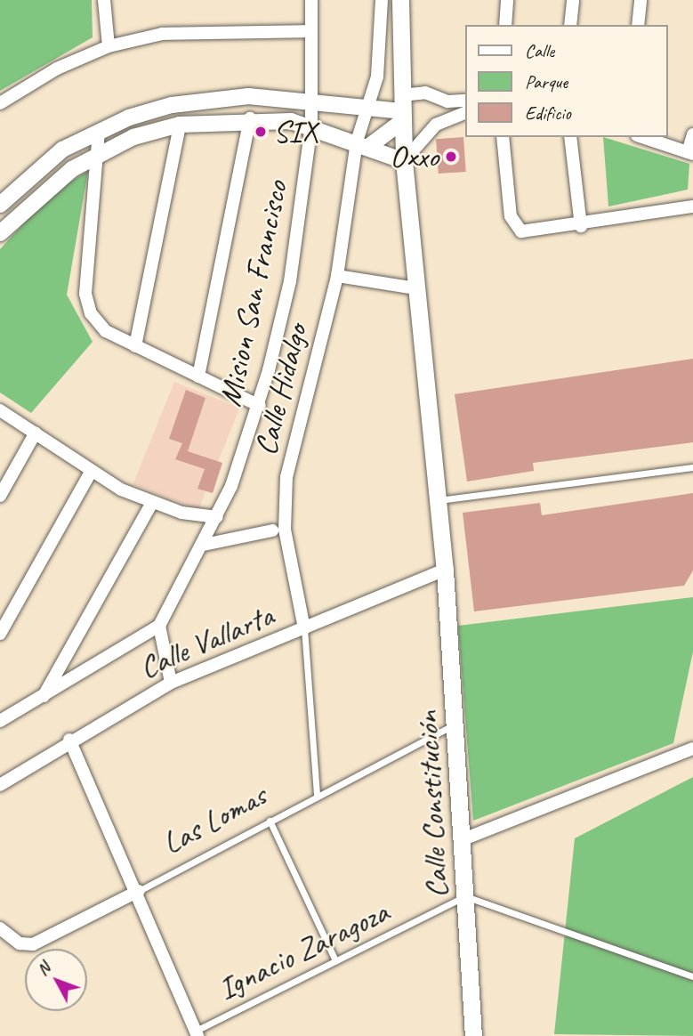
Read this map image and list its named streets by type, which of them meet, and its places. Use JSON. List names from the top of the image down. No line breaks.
{"streets":{"main road":["Calle Constitución"],"street":["Mision San Francisco","Calle Hidalgo","Calle Vallarta","Las Lomas"],"lane":["Ignacio Zaragoza"]},"crossings":[["Calle Hidalgo","Calle Vallarta"],["Calle Hidalgo","Las Lomas"],["Calle Vallarta","Calle Constitución"],["Calle Constitución","Las Lomas"],["Calle Constitución","Ignacio Zaragoza"]],"places":["SIX","Oxxo"],"legend":["Calle","Parque","Edificio"],"north":"top left"}
